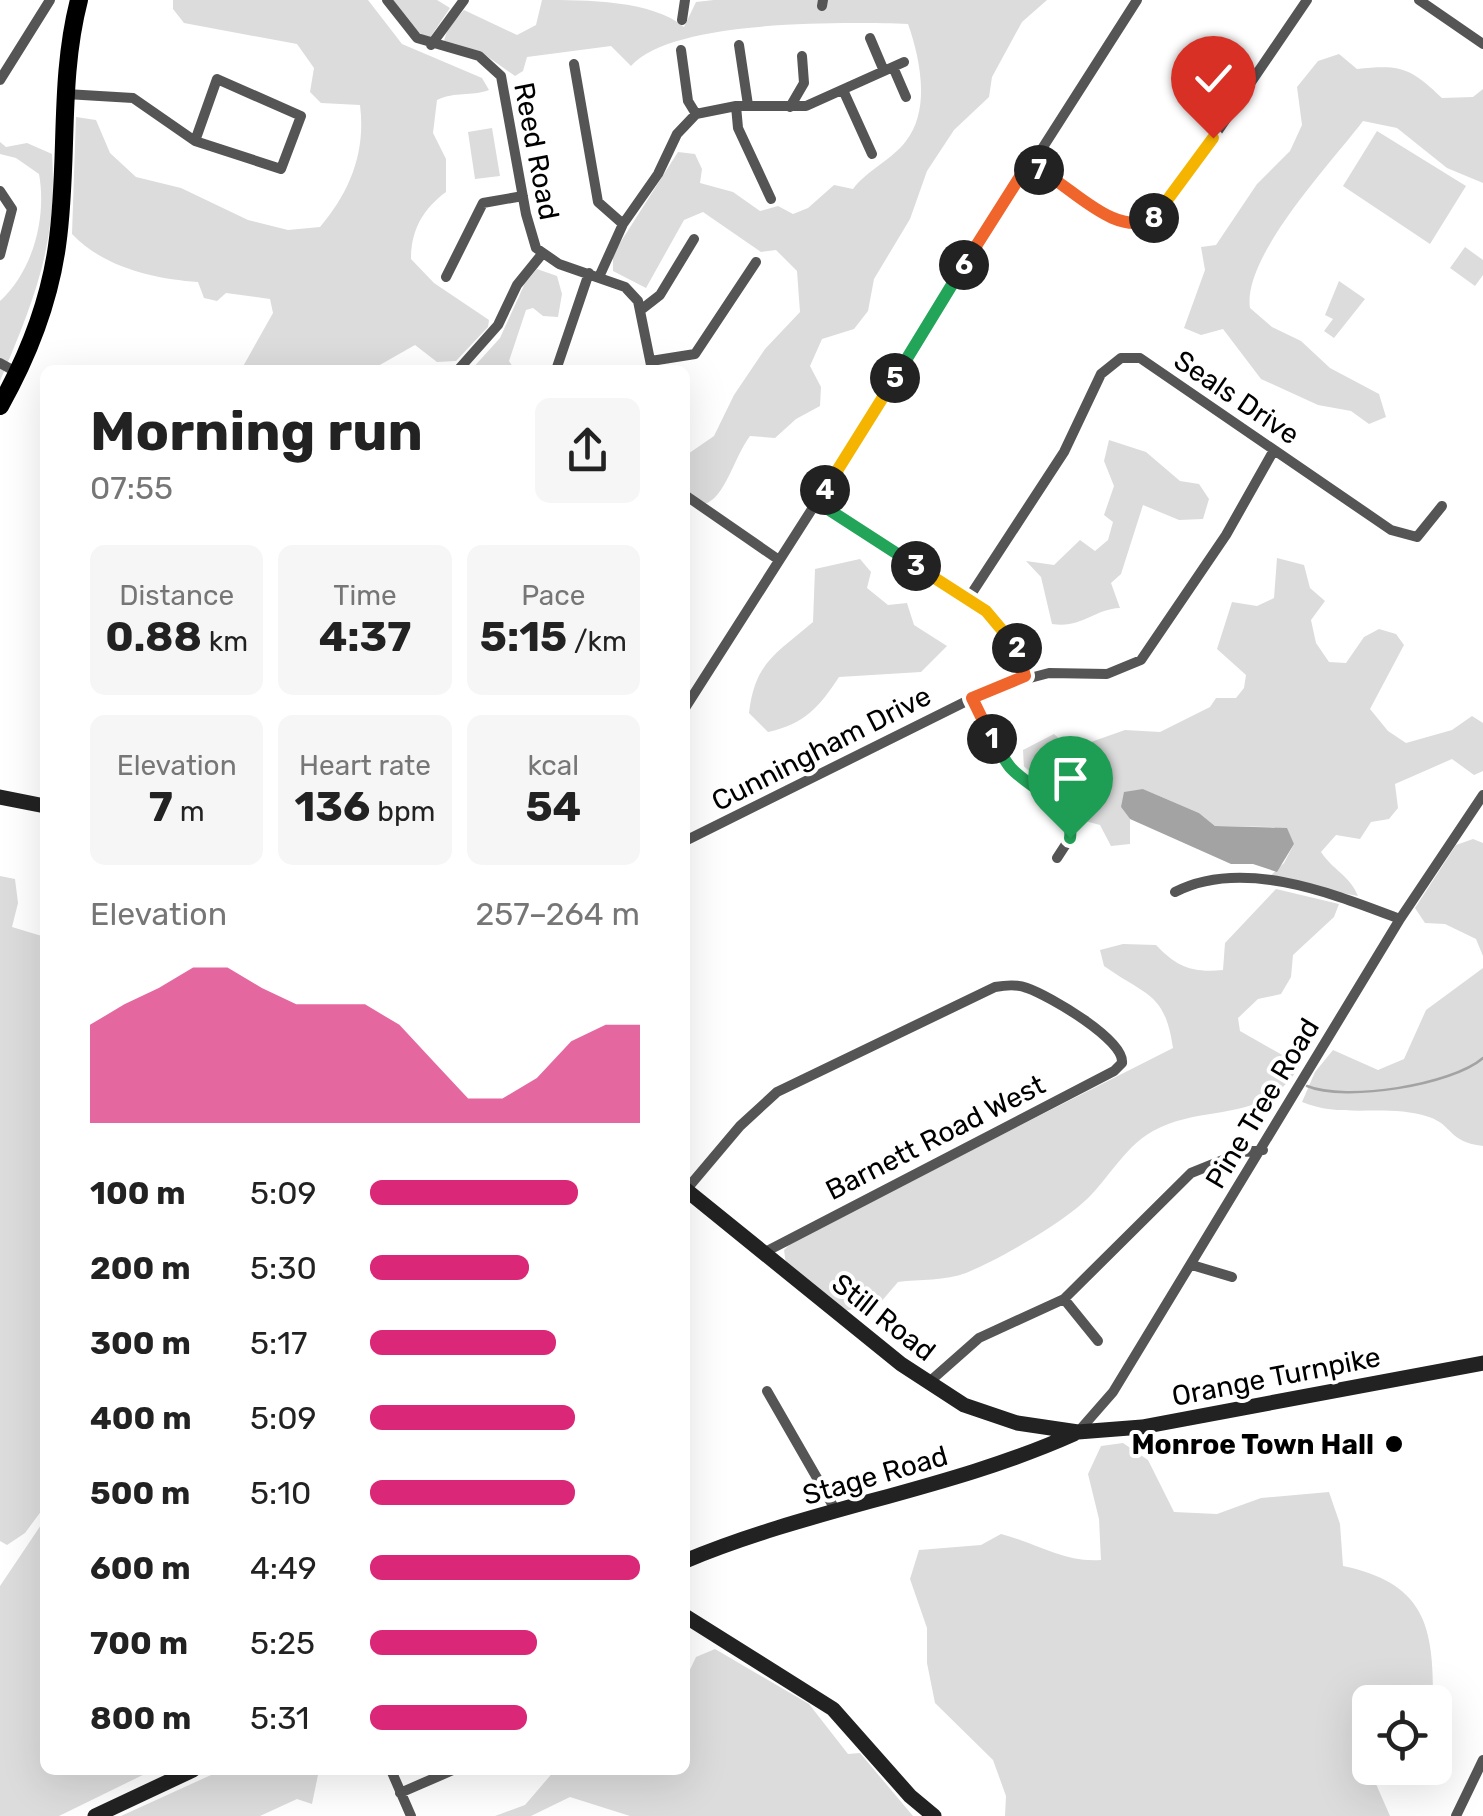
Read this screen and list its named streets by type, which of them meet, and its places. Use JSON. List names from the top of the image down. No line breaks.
{"streets":{"main road":["Still Road","Orange Turnpike","Stage Road"],"street":["Reed Road","Seals Drive","Cunningham Drive","Pine Tree Road","Barnett Road West"]},"crossings":[["Seals Drive","Cunningham Drive"],["Pine Tree Road","Still Road"],["Pine Tree Road","Orange Turnpike"],["Pine Tree Road","Stage Road"],["Barnett Road West","Still Road"],["Still Road","Orange Turnpike"],["Still Road","Stage Road"],["Orange Turnpike","Stage Road"]],"places":["Monroe Town Hall"],"page":{"pins":["7","8","6","5","4","3","2","1"],"heading":["Morning run","07:55"],"stats":[["Distance","0.88 km"],["Time","4:37"],["Pace","5:15 /km"],["Elevation","7 m"],["Heart rate","136 bpm"],["kcal","54"]],"chart":["Elevation","257–264 m"],"list":[{"name":"100 m","note":"5:09"},{"name":"200 m","note":"5:30"},{"name":"300 m","note":"5:17"},{"name":"400 m","note":"5:09"},{"name":"500 m","note":"5:10"},{"name":"600 m","note":"4:49"},{"name":"700 m","note":"5:25"},{"name":"800 m","note":"5:31"}]}}
